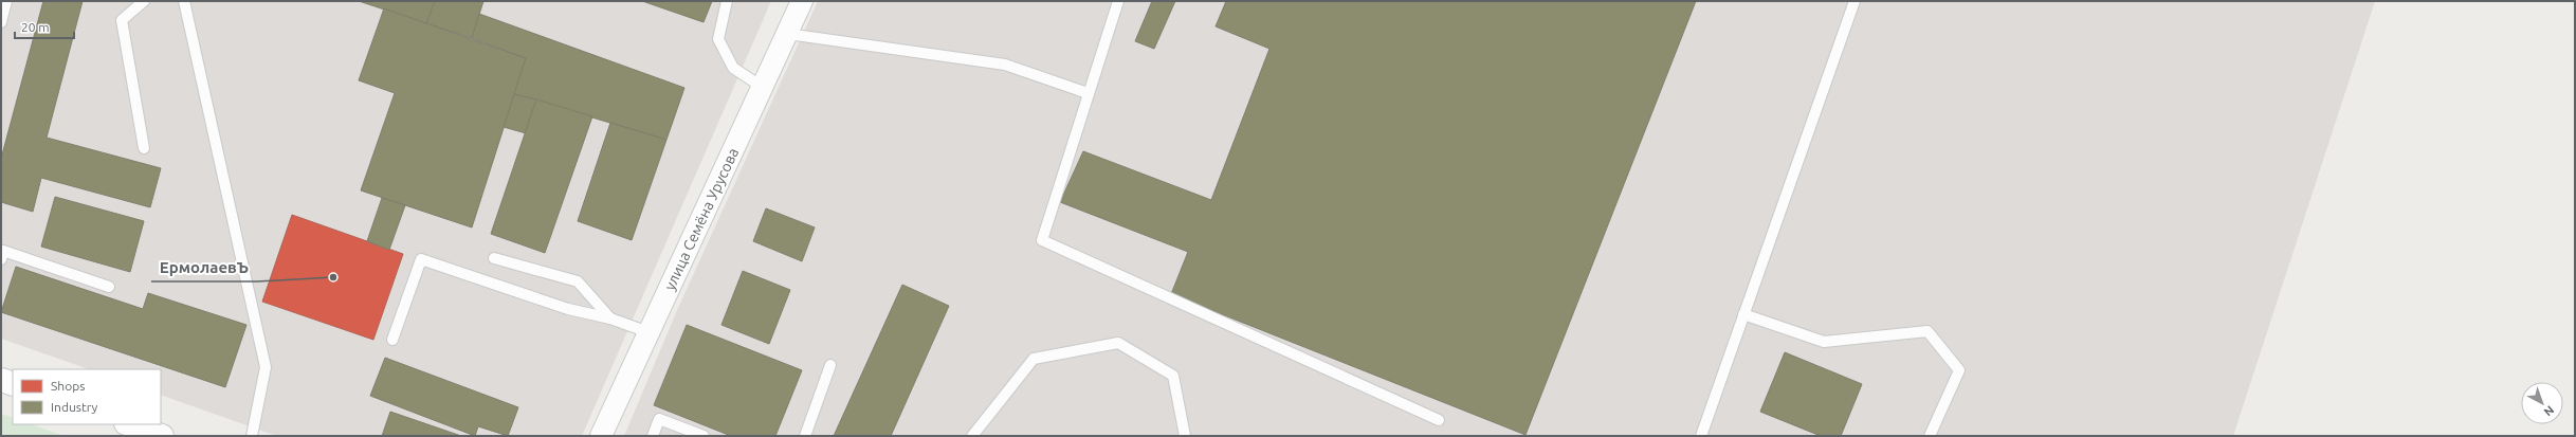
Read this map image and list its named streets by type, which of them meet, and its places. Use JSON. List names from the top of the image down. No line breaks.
{"streets":{"street":["улица Семёна Урусова"]},"places":["ЕрмолаевЪ"],"legend":["Shops","Industry"],"scale_bar":"20 m","north":"bottom right"}
